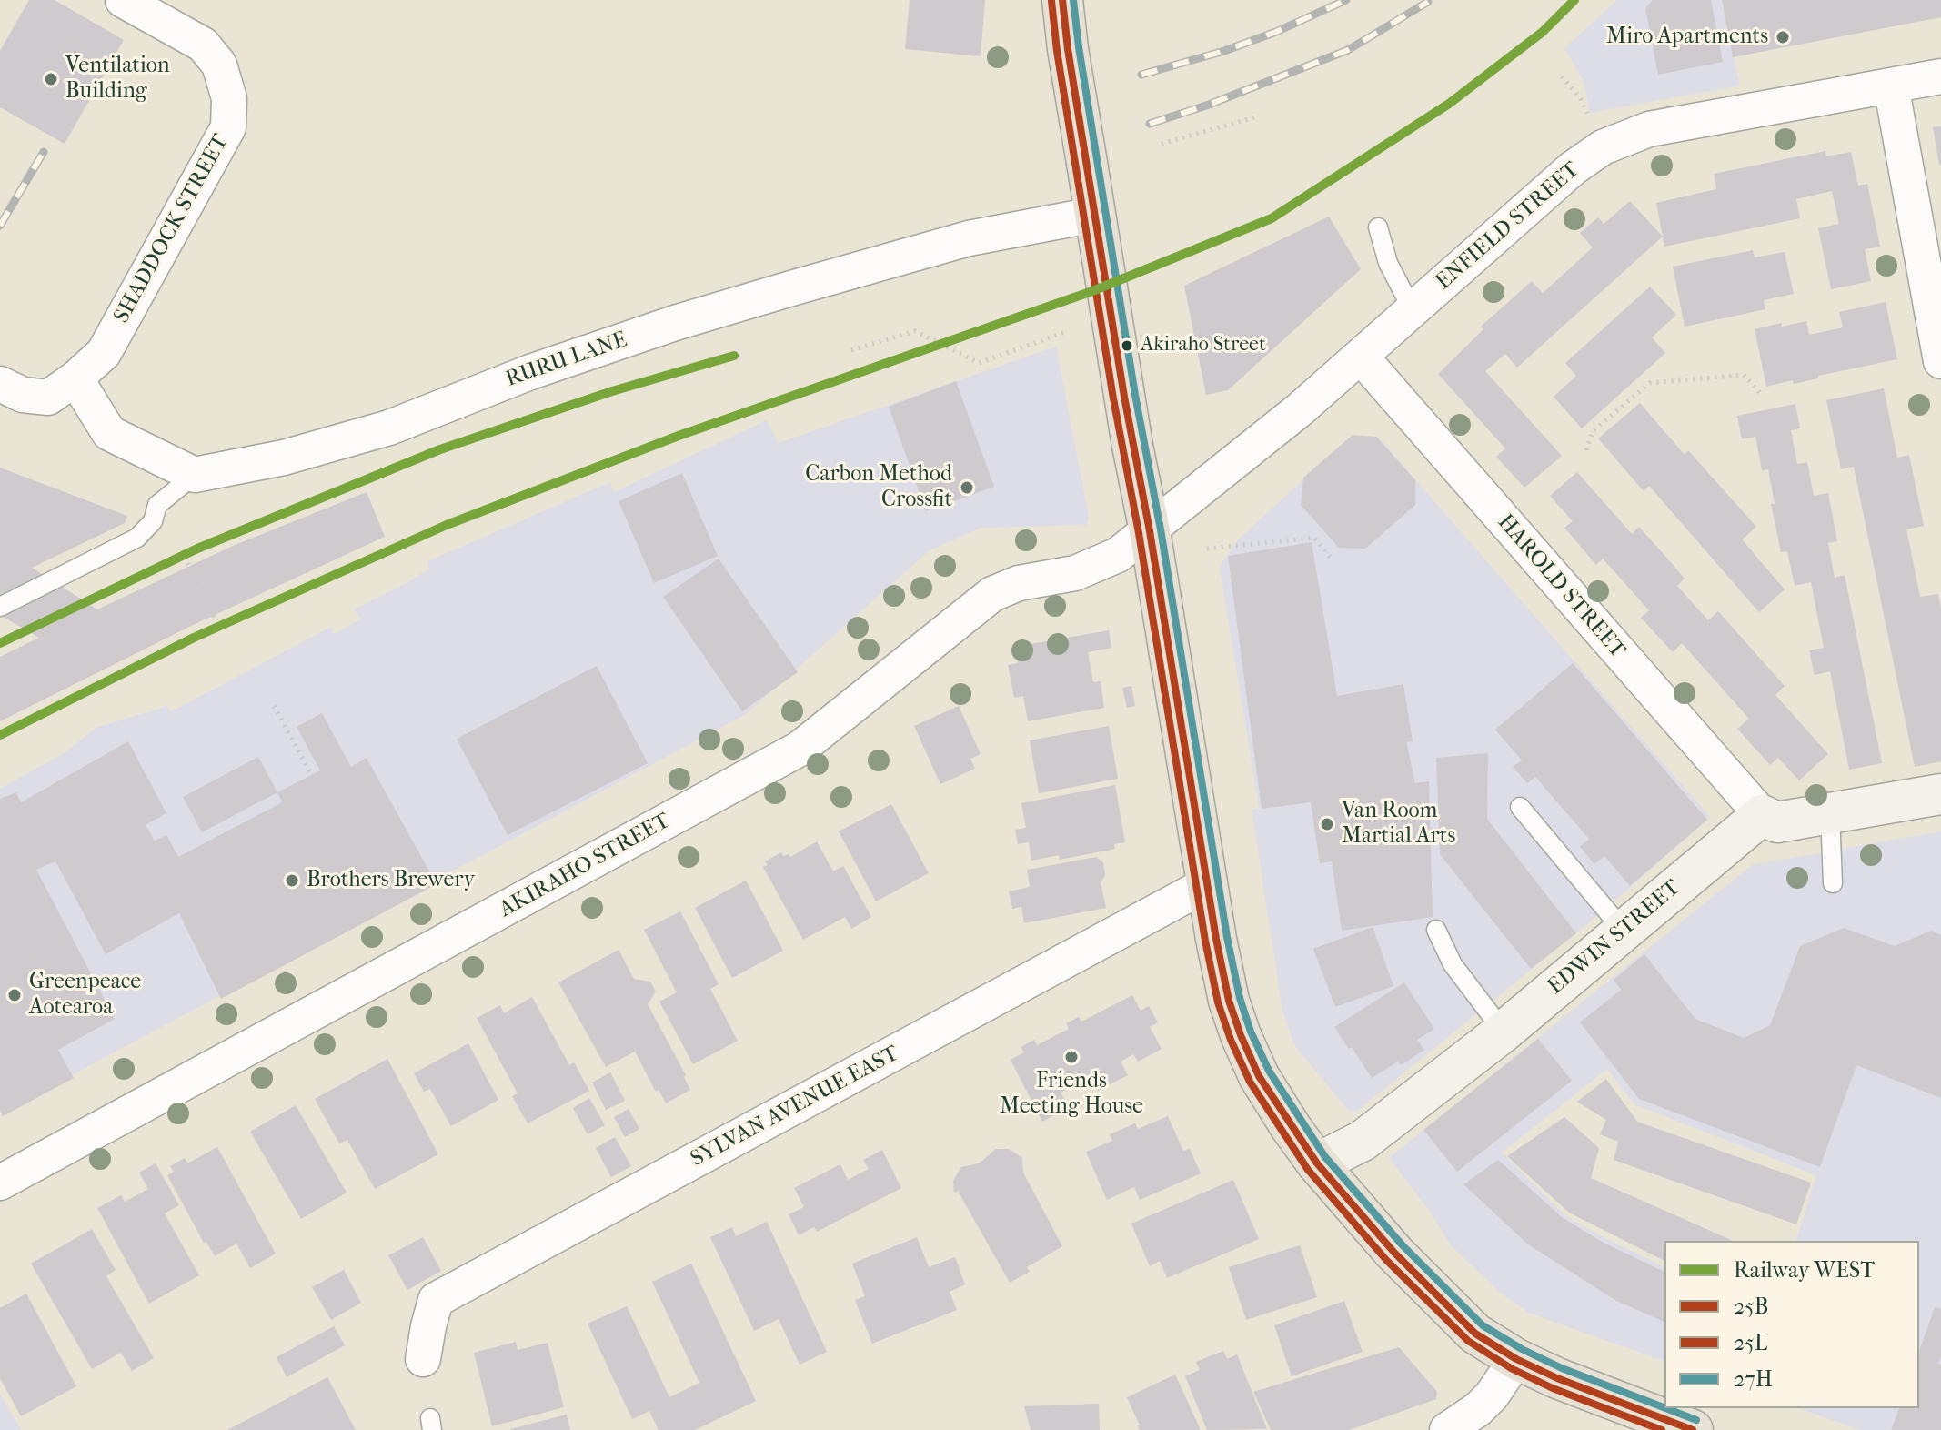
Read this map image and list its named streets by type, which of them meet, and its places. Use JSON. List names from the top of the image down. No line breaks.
{"streets":{"street":["ENFIELD STREET","SHADDOCK STREET","RURU LANE","HAROLD STREET","AKIRAHO STREET","EDWIN STREET","SYLVAN AVENUE EAST"]},"crossings":[["ENFIELD STREET","HAROLD STREET"],["ENFIELD STREET","AKIRAHO STREET"],["HAROLD STREET","EDWIN STREET"]],"places":["Miro Apartments","Ventilation Building","Akiraho Street","Carbon Method Crossfit","Van Room Martial Arts","Brothers Brewery","Greenpeace Aotearoa","Friends Meeting House"],"lines":["rail line WEST","transit line 25B","transit line 27H","transit line 25L"],"legend":["Railway WEST","25B","25L","27H"]}
